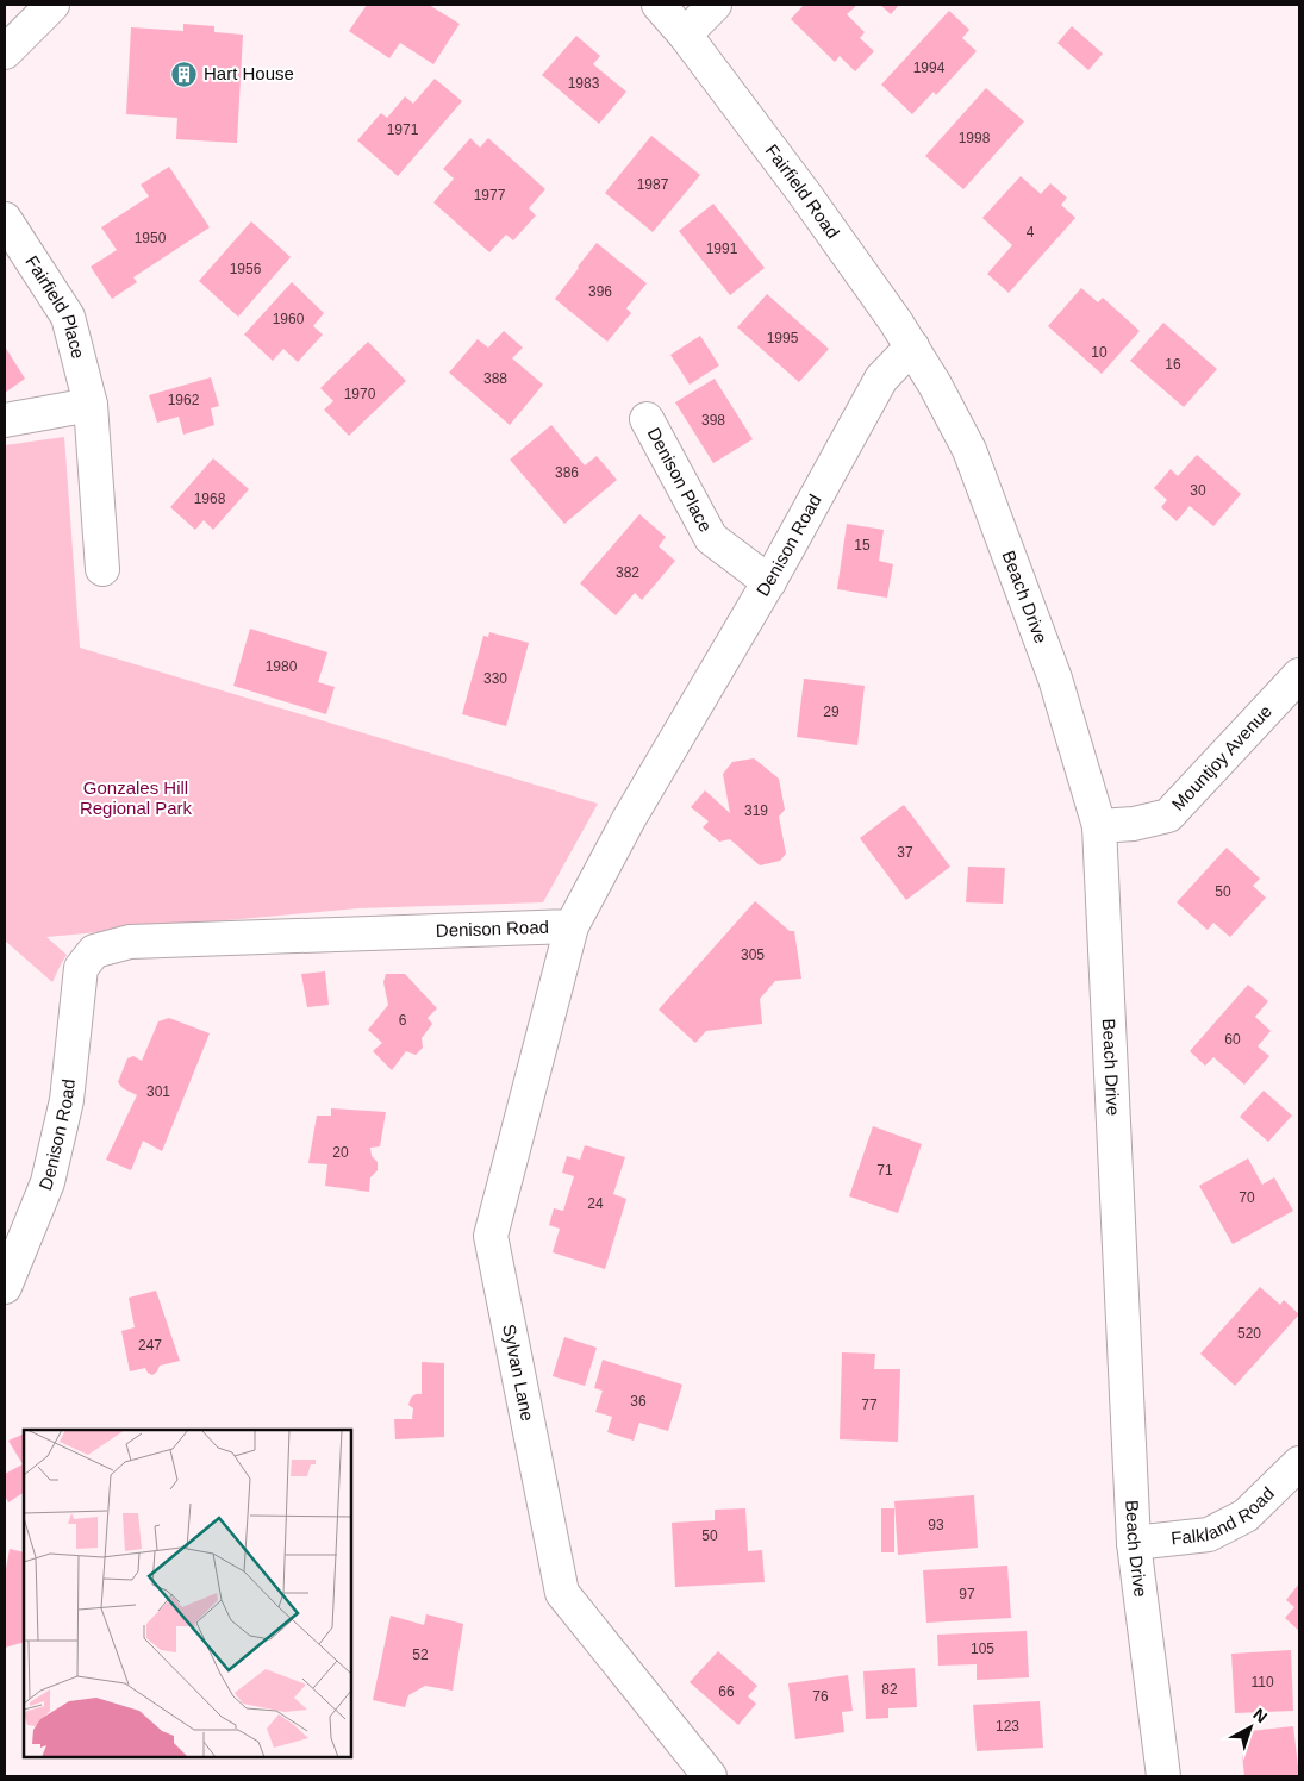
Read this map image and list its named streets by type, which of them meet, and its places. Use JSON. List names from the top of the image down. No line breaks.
{"streets":{"street":["Fairfield Road","Fairfield Place","Denison Place","Denison Road","Beach Drive","Mountjoy Avenue","Sylvan Lane","Falkland Road"]},"crossings":[["Fairfield Road","Denison Road"],["Fairfield Road","Beach Drive"],["Denison Place","Denison Road"],["Denison Road","Sylvan Lane"],["Beach Drive","Mountjoy Avenue"],["Beach Drive","Falkland Road"]],"parks":["Gonzales Hill Regional Park"],"places":{"building":["Hart House"]},"house_numbers":["1994","1983","1971","1998","1987","1977","4","1950","1991","1956","396","1960","1995","10","16","388","1970","1962","398","386","30","1968","15","382","1980","330","29","319","37","50","305","6","60","301","20","71","70","24","520","247","36","77","93","50","97","105","52","110","82","66","76","123"],"north":"top right"}
